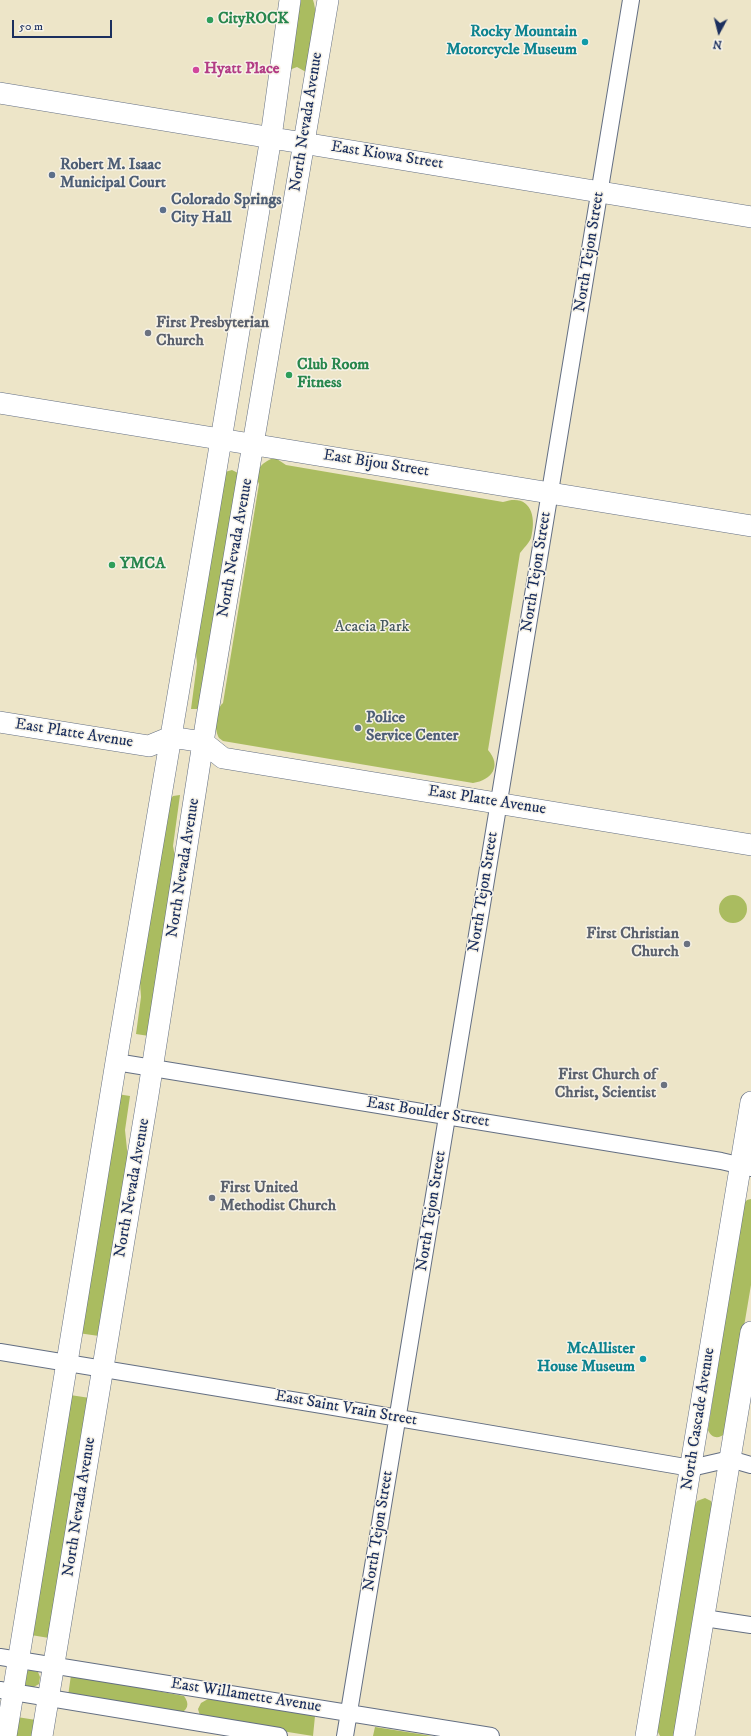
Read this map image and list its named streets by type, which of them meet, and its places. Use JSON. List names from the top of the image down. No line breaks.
{"streets":{"main road":["North Nevada Avenue","East Kiowa Street","East Bijou Street","East Platte Avenue","North Cascade Avenue"],"street":["North Tejon Street","East Boulder Street","East Saint Vrain Street","East Willamette Avenue"]},"crossings":[["North Nevada Avenue","East Kiowa Street"],["North Nevada Avenue","East Bijou Street"],["North Nevada Avenue","East Platte Avenue"],["North Nevada Avenue","East Boulder Street"],["North Nevada Avenue","East Saint Vrain Street"],["North Nevada Avenue","East Willamette Avenue"],["East Kiowa Street","North Tejon Street"],["North Tejon Street","East Bijou Street"],["North Tejon Street","East Platte Avenue"],["North Tejon Street","East Boulder Street"],["North Tejon Street","East Saint Vrain Street"],["North Tejon Street","East Willamette Avenue"],["East Boulder Street","North Cascade Avenue"],["East Saint Vrain Street","North Cascade Avenue"]],"parks":["Acacia Park"],"places":["CityROCK","Rocky Mountain Motorcycle Museum","Hyatt Place","Robert M. Isaac Municipal Court","Colorado Springs City Hall","First Presbyterian Church","Club Room Fitness","YMCA","Police Service Center","First Christian Church","First Church of Christ, Scientist","First United Methodist Church","McAllister House Museum"],"scale_bar":"50 m","north":"bottom"}
